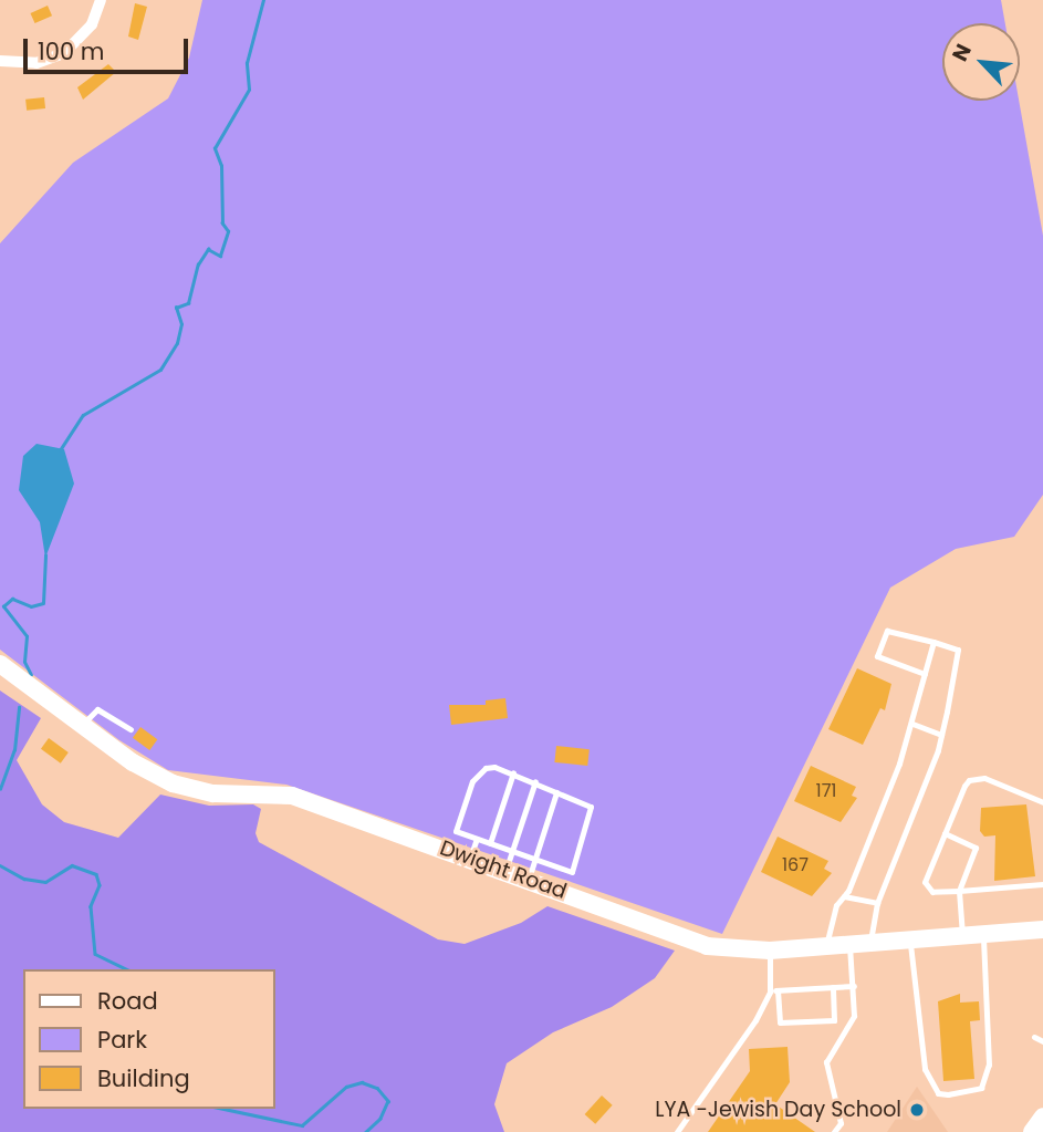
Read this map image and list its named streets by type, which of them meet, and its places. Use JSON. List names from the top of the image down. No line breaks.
{"streets":{"main road":["Dwight Road"]},"places":["LYA -Jewish Day School"],"house_numbers":["171","167"],"legend":["Road","Park","Building"],"scale_bar":"100 m","north":"top left"}
